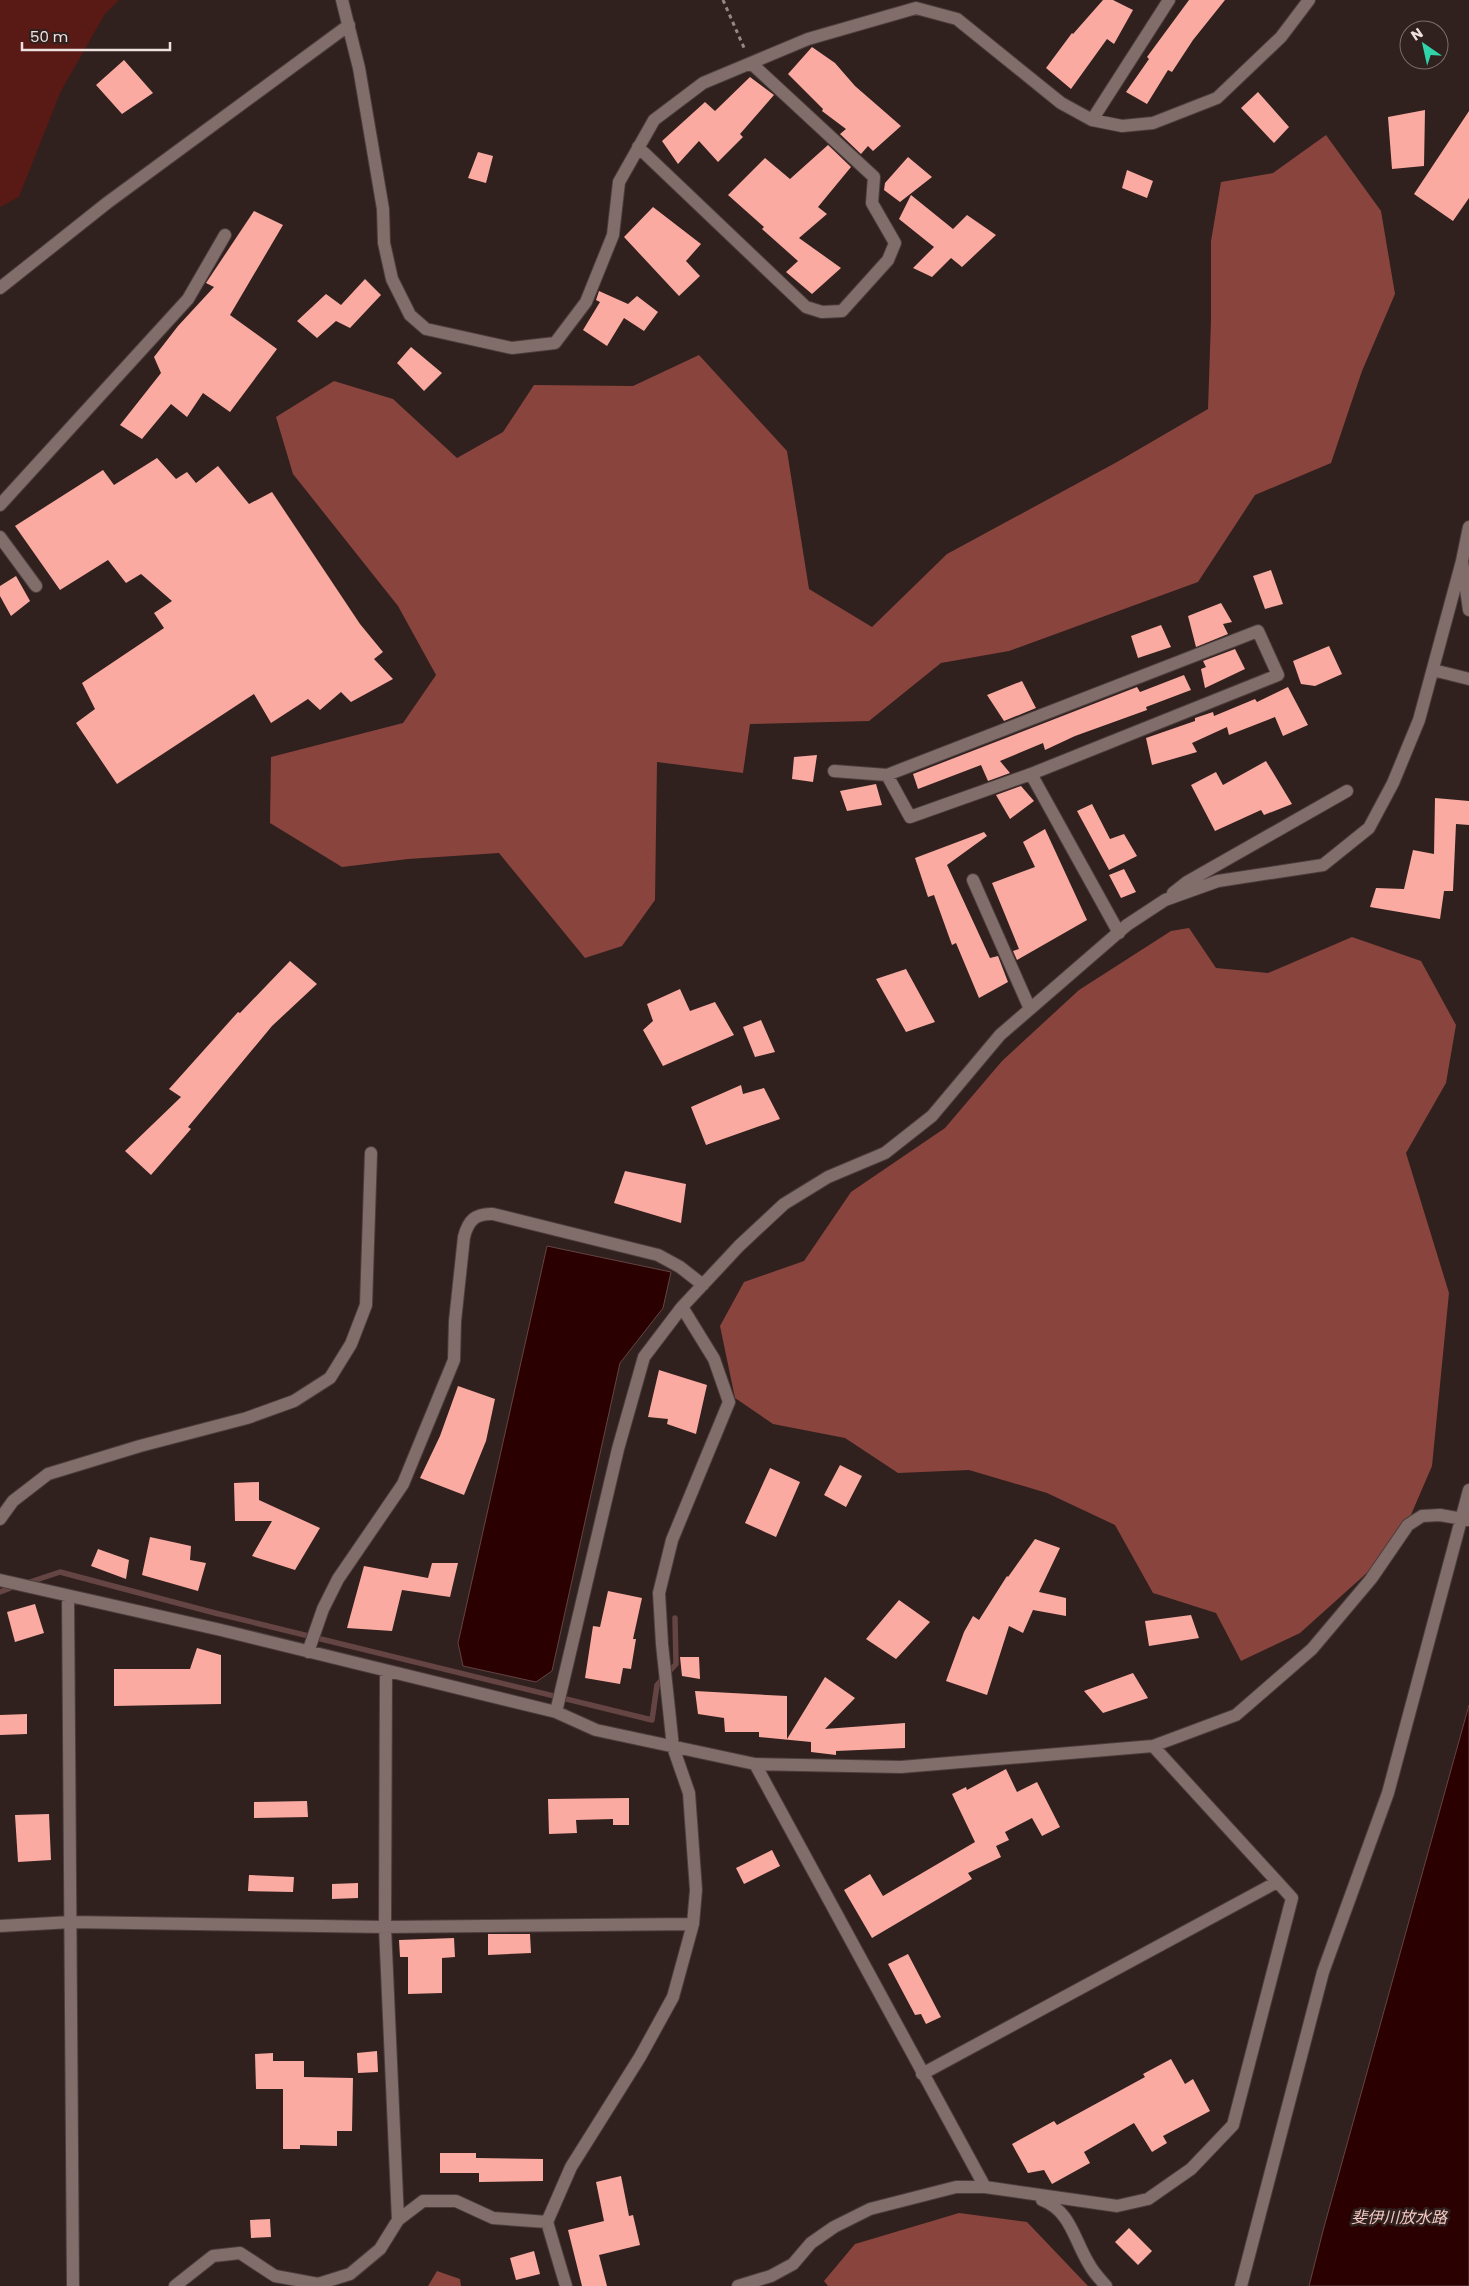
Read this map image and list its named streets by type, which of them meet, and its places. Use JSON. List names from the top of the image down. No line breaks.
{"water":["斐伊川放水路"],"scale_bar":"50 m","north":"top left"}
